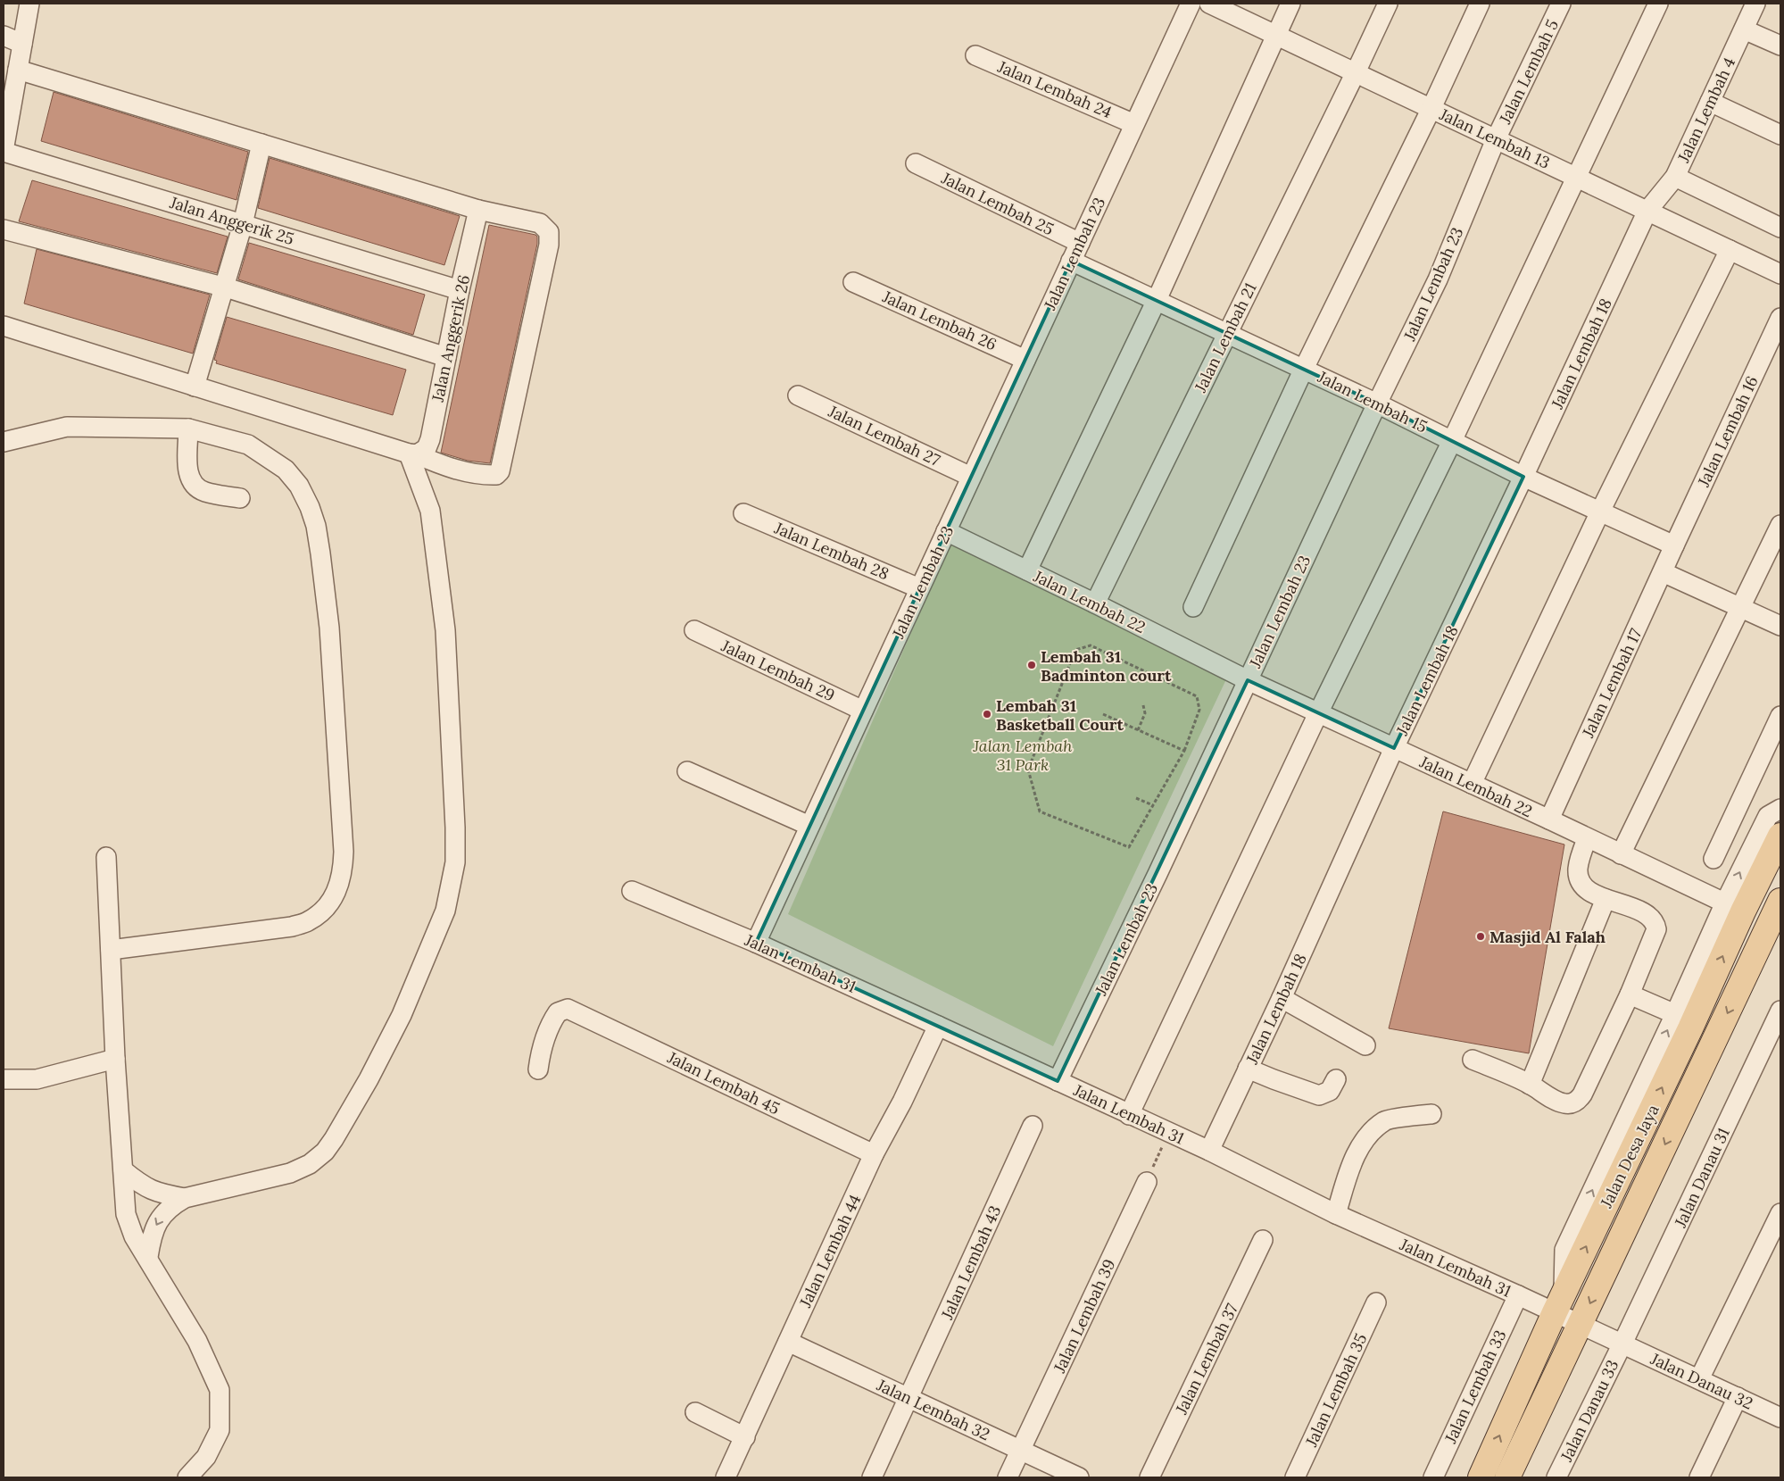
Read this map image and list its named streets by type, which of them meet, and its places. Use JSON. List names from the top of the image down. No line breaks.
{"streets":{"main road":["Jalan Desa Jaya"],"street":["Jalan Lembah 5","Jalan Lembah 24","Jalan Lembah 4","Jalan Lembah 13","Jalan Lembah 25","Jalan Anggerik 25","Jalan Lembah 23","Jalan Lembah 26","Jalan Lembah 21","Jalan Anggerik 26","Jalan Lembah 18","Jalan Lembah 15","Jalan Lembah 16","Jalan Lembah 27","Jalan Lembah 28","Jalan Lembah 22","Jalan Lembah 29","Jalan Lembah 17","Jalan Lembah 31","Jalan Lembah 45","Jalan Danau 31","Jalan Lembah 44","Jalan Lembah 43","Jalan Lembah 39","Jalan Lembah 37","Jalan Danau 32","Jalan Lembah 33","Jalan Lembah 35","Jalan Lembah 32","Jalan Danau 33"]},"crossings":[["Jalan Lembah 5","Jalan Lembah 13"],["Jalan Lembah 5","Jalan Lembah 23"],["Jalan Lembah 24","Jalan Lembah 23"],["Jalan Lembah 4","Jalan Lembah 13"],["Jalan Lembah 4","Jalan Lembah 18"],["Jalan Lembah 13","Jalan Lembah 23"],["Jalan Lembah 13","Jalan Lembah 21"],["Jalan Lembah 13","Jalan Lembah 18"],["Jalan Lembah 25","Jalan Lembah 23"],["Jalan Anggerik 25","Jalan Anggerik 26"],["Jalan Lembah 23","Jalan Lembah 26"],["Jalan Lembah 23","Jalan Lembah 15"],["Jalan Lembah 23","Jalan Lembah 27"],["Jalan Lembah 23","Jalan Lembah 28"],["Jalan Lembah 23","Jalan Lembah 22"],["Jalan Lembah 23","Jalan Lembah 29"],["Jalan Lembah 23","Jalan Lembah 31"],["Jalan Lembah 21","Jalan Lembah 15"],["Jalan Lembah 21","Jalan Lembah 22"],["Jalan Lembah 18","Jalan Lembah 15"],["Jalan Lembah 18","Jalan Lembah 22"],["Jalan Lembah 18","Jalan Lembah 31"],["Jalan Lembah 15","Jalan Lembah 16"],["Jalan Lembah 15","Jalan Lembah 17"],["Jalan Lembah 16","Jalan Lembah 17"],["Jalan Lembah 22","Jalan Lembah 17"],["Jalan Lembah 22","Jalan Desa Jaya"],["Jalan Lembah 31","Jalan Desa Jaya"],["Jalan Lembah 31","Jalan Danau 31"],["Jalan Lembah 31","Jalan Lembah 44"],["Jalan Lembah 31","Jalan Danau 32"],["Jalan Lembah 31","Jalan Lembah 33"],["Jalan Lembah 31","Jalan Danau 33"],["Jalan Lembah 45","Jalan Lembah 44"],["Jalan Danau 31","Jalan Danau 32"],["Jalan Danau 31","Jalan Danau 33"],["Jalan Lembah 44","Jalan Lembah 32"],["Jalan Lembah 43","Jalan Lembah 32"],["Jalan Lembah 39","Jalan Lembah 32"],["Jalan Danau 32","Jalan Danau 33"]],"parks":["Jalan Lembah 31 Park"],"places":["Lembah 31 Badminton court","Lembah 31 Basketball Court","Masjid Al Falah"]}
